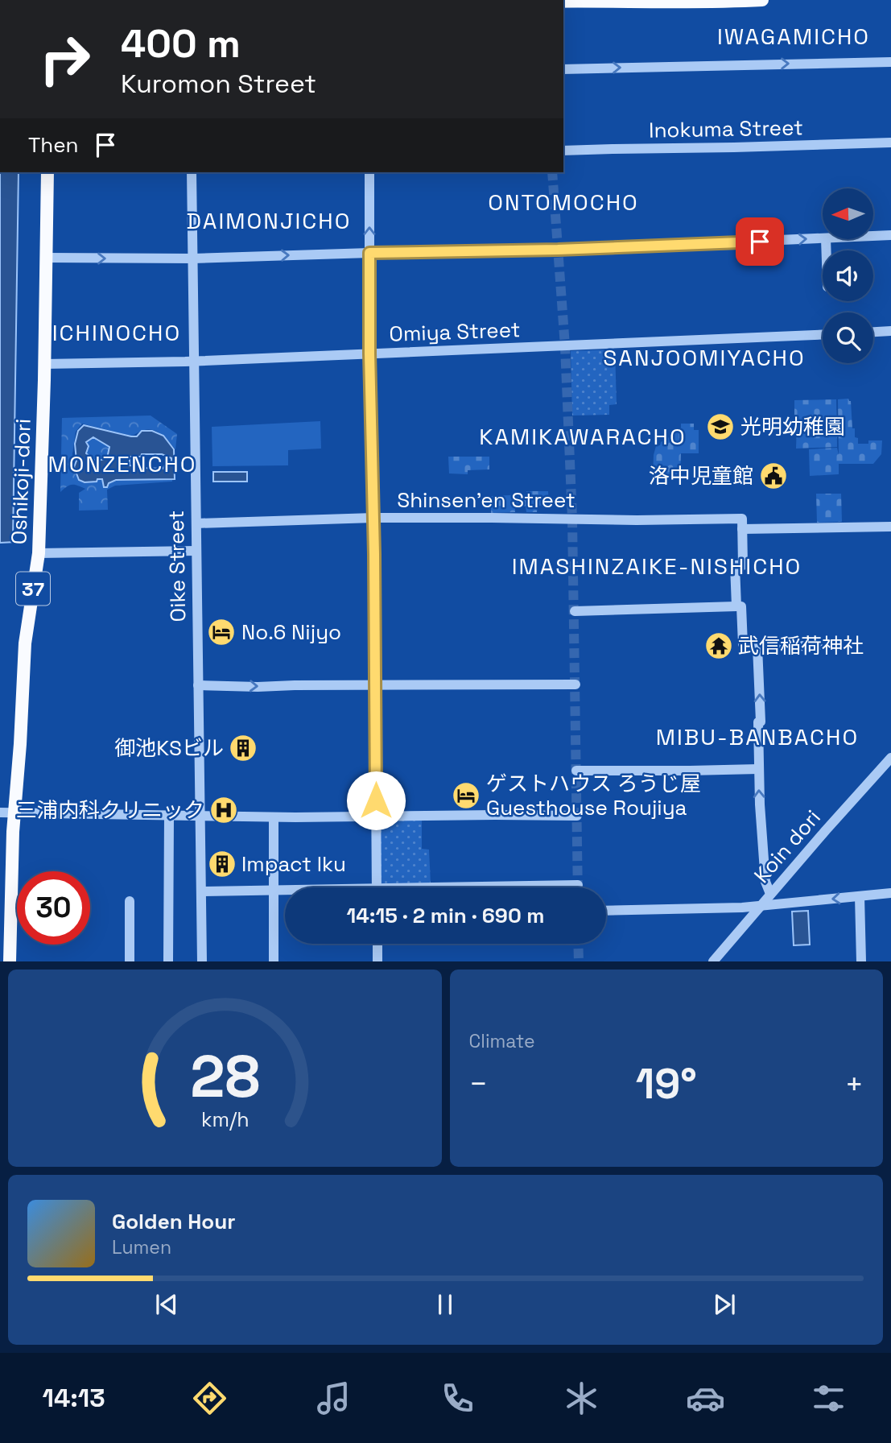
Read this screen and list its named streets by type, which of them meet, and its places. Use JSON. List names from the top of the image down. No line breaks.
{"streets":{"main road":["Oshikoji-dori","37"],"street":["Inokuma Street","Omiya Street","Shinsen'en Street","Oike Street","Koin dori"]},"crossings":[["Omiya Street","Oshikoji-dori"],["Omiya Street","Oike Street"],["Shinsen'en Street","Oike Street"]],"districts":["IWAGAMICHO","ONTOMOCHO","DAIMONJICHO","ICHINOCHO","SANJOOMIYACHO","KAMIKAWARACHO","MONZENCHO","IMASHINZAIKE-NISHICHO","MIBU-BANBACHO"],"places":{"school or university":["光明幼稚園"],"public building":["洛中児童館"],"hotel":["No.6 Nijyo","ゲストハウス ろうじ屋 Guesthouse Roujiya"],"temple":["武信稲荷神社"],"building":["御池KSビル","Impact Iku"],"hospital":["三浦内科クリニック"]},"north":"left","page":{"turn":["400 m","Kuromon Street"],"then":"Then","limit":"30","trip":"14:15 · 2 min · 690 m","tile":"Climate","heat":["−","19°","+"],"song":["Golden Hour","Lumen"],"tabs":"14:13","gauge":["28","km/h"]}}
